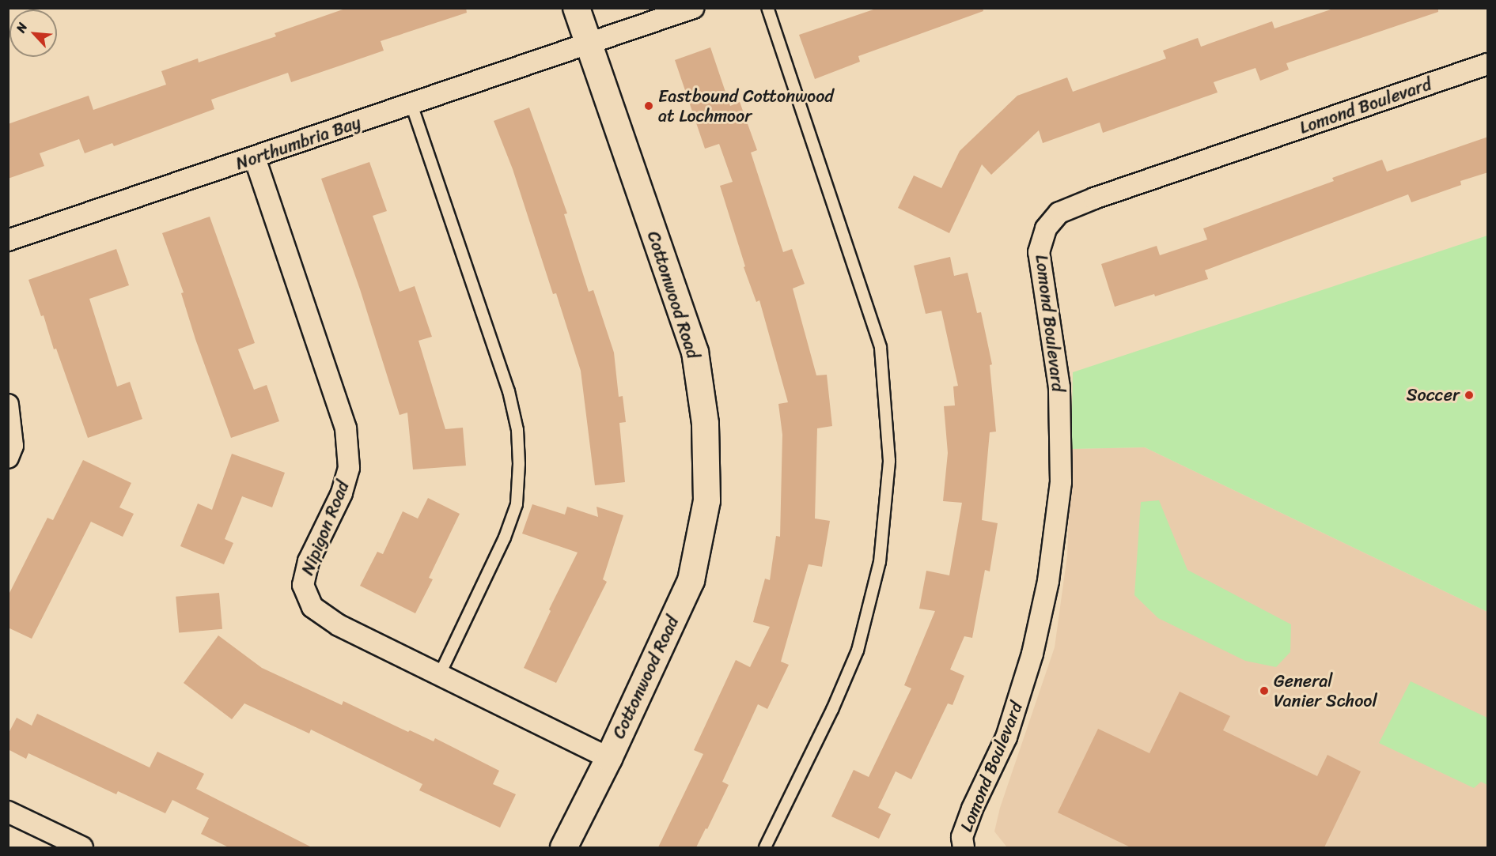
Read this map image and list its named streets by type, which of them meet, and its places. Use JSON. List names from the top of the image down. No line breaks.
{"streets":{"street":["Lomond Boulevard","Northumbria Bay","Cottonwood Road","Nipigon Road"]},"crossings":[["Northumbria Bay","Cottonwood Road"],["Northumbria Bay","Nipigon Road"],["Cottonwood Road","Nipigon Road"]],"places":["Eastbound Cottonwood at Lochmoor","Soccer","General Vanier School"],"north":"top left"}
